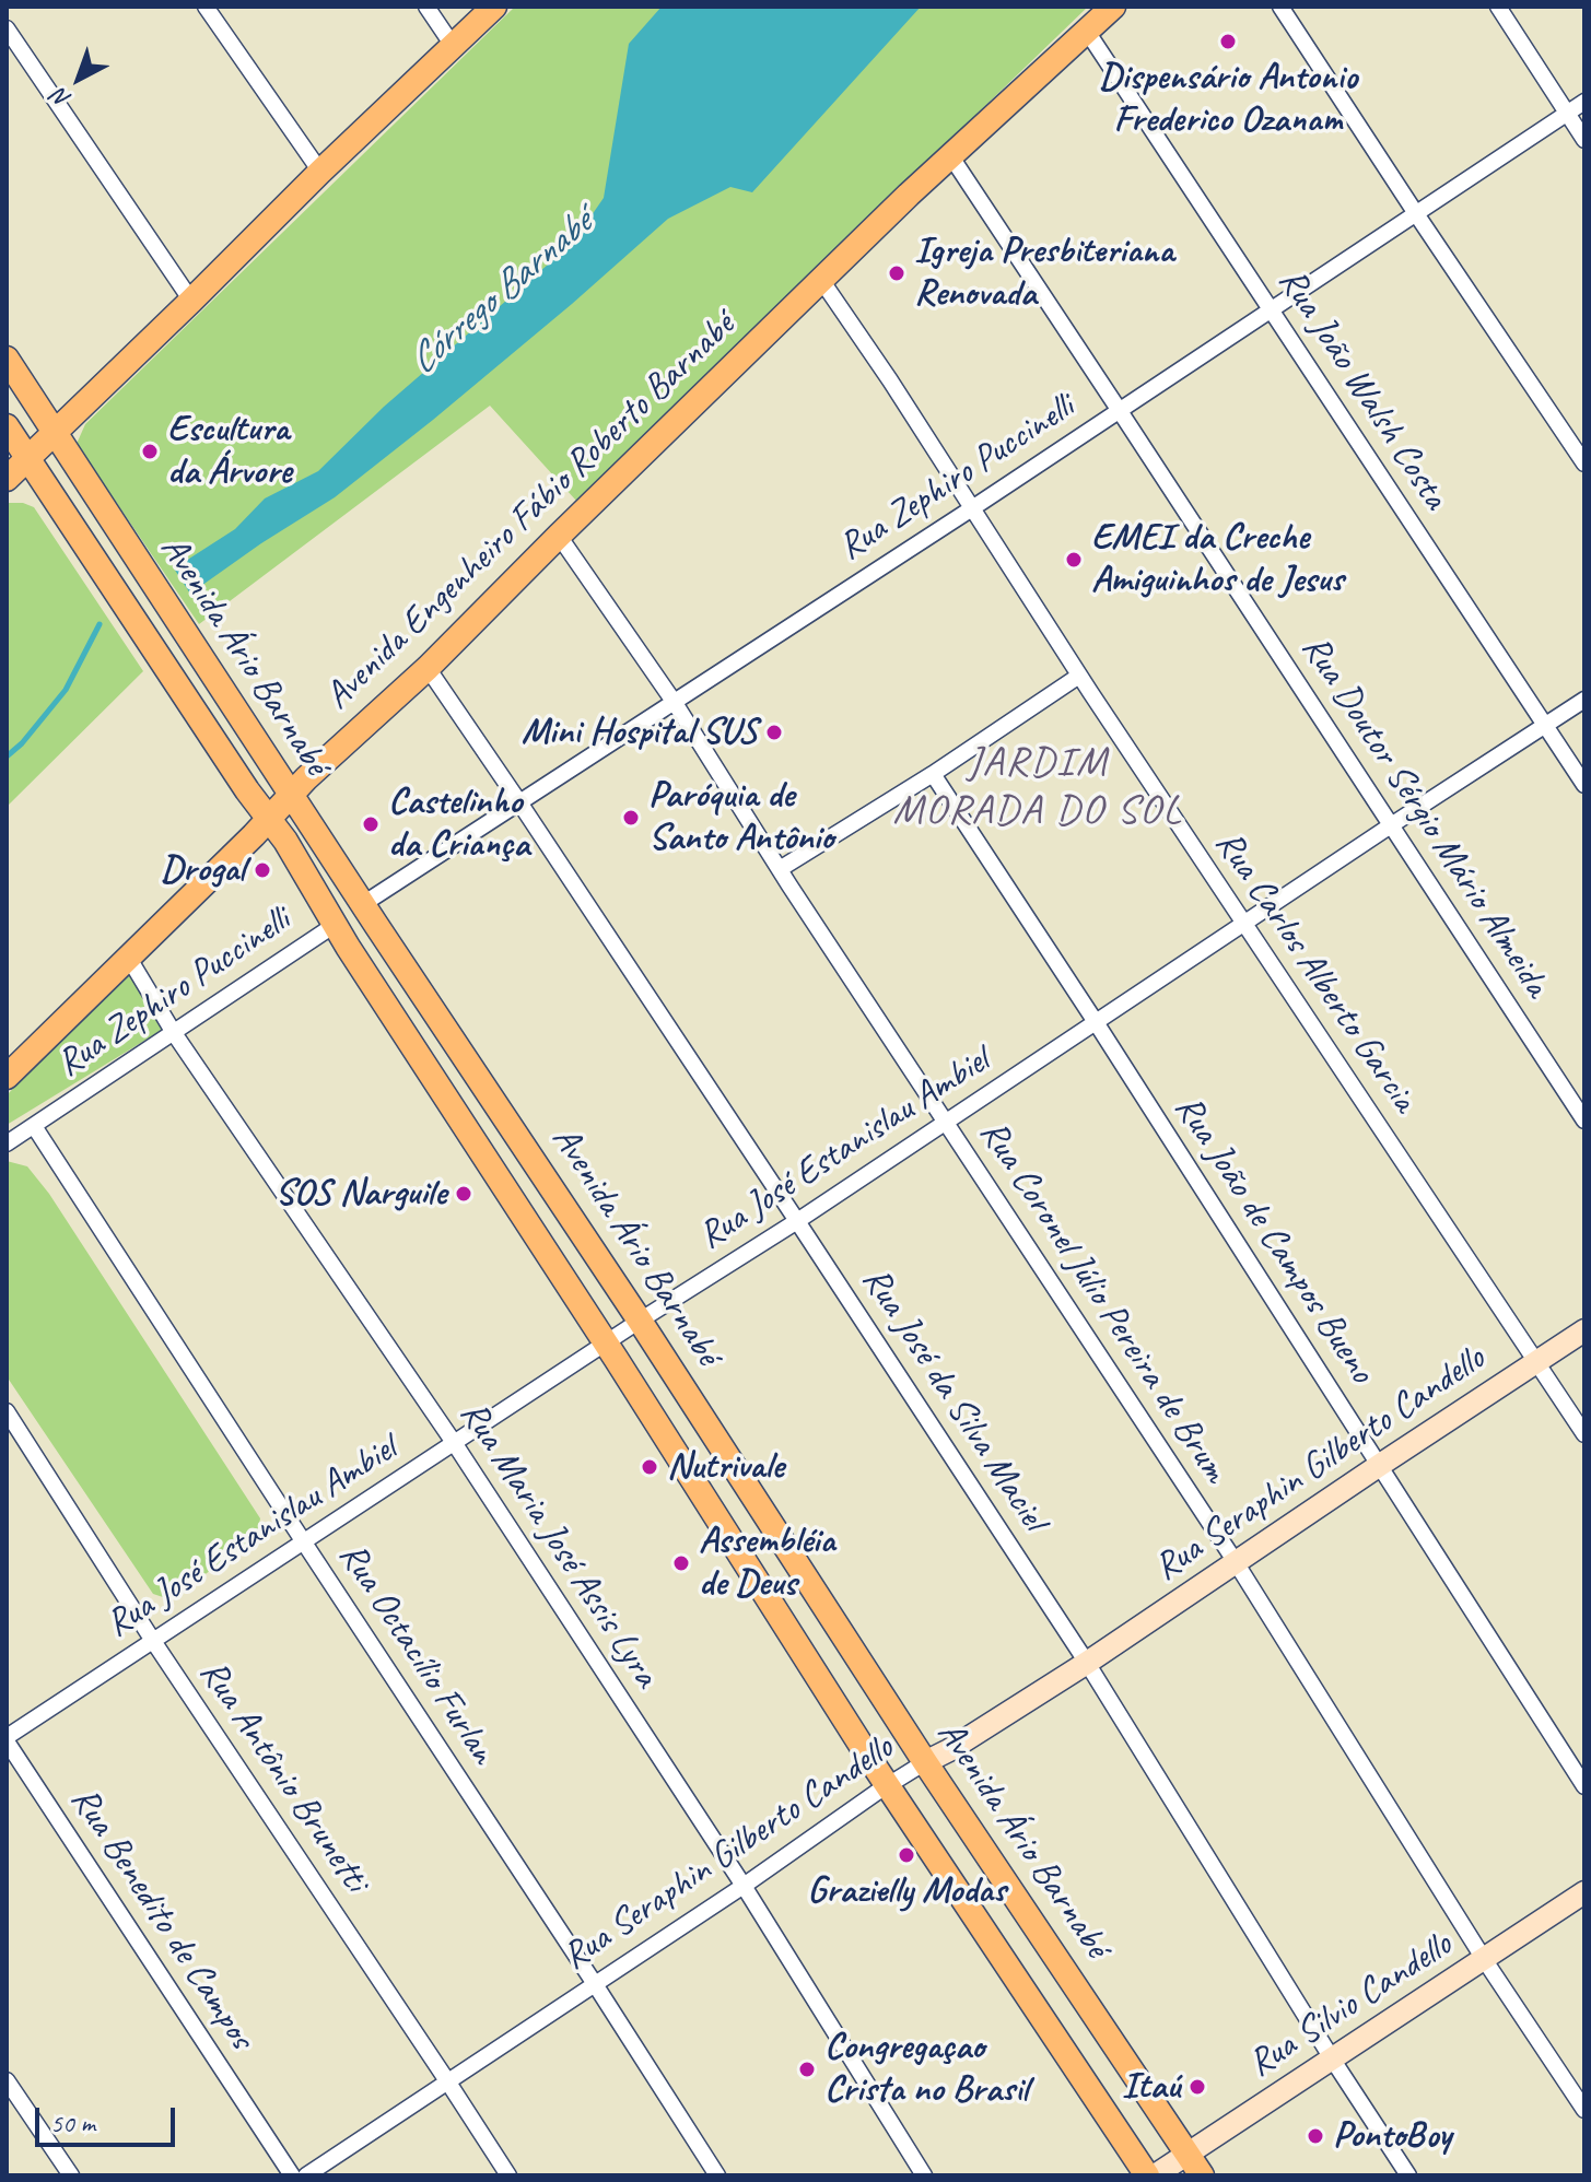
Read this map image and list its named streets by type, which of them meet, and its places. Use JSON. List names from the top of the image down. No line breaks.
{"streets":{"main road":["Avenida Engenheiro Fábio Roberto Barnabé","Avenida Ário Barnabé"],"street":["Rua João Walsh Costa","Rua Zephiro Puccinelli","Rua Doutor Sérgio Mário Almeida","Rua Carlos Alberto Garcia","Rua José Estanislau Ambiel","Rua João de Campos Bueno","Rua Coronel Júlio Pereira de Brum","Rua José da Silva Maciel","Rua Seraphin Gilberto Candello","Rua Maria José Assis Lyra","Rua Octacílio Furlan","Rua Antônio Brunetti","Rua Benedito de Campos","Rua Silvio Candello"]},"crossings":[["Rua João Walsh Costa","Rua Zephiro Puccinelli"],["Rua João Walsh Costa","Avenida Engenheiro Fábio Roberto Barnabé"],["Rua João Walsh Costa","Rua José Estanislau Ambiel"],["Rua Zephiro Puccinelli","Avenida Ário Barnabé"],["Rua Zephiro Puccinelli","Rua Doutor Sérgio Mário Almeida"],["Rua Zephiro Puccinelli","Rua Carlos Alberto Garcia"],["Rua Zephiro Puccinelli","Rua Coronel Júlio Pereira de Brum"],["Rua Zephiro Puccinelli","Rua José da Silva Maciel"],["Rua Zephiro Puccinelli","Rua Maria José Assis Lyra"],["Rua Zephiro Puccinelli","Rua Octacílio Furlan"],["Avenida Engenheiro Fábio Roberto Barnabé","Avenida Ário Barnabé"],["Avenida Engenheiro Fábio Roberto Barnabé","Rua Doutor Sérgio Mário Almeida"],["Avenida Engenheiro Fábio Roberto Barnabé","Rua Carlos Alberto Garcia"],["Avenida Engenheiro Fábio Roberto Barnabé","Rua Coronel Júlio Pereira de Brum"],["Avenida Engenheiro Fábio Roberto Barnabé","Rua José da Silva Maciel"],["Avenida Engenheiro Fábio Roberto Barnabé","Rua Maria José Assis Lyra"],["Avenida Ário Barnabé","Rua José Estanislau Ambiel"],["Avenida Ário Barnabé","Rua Seraphin Gilberto Candello"],["Avenida Ário Barnabé","Rua Silvio Candello"],["Rua Doutor Sérgio Mário Almeida","Rua José Estanislau Ambiel"],["Rua Carlos Alberto Garcia","Rua José Estanislau Ambiel"],["Rua Carlos Alberto Garcia","Rua Seraphin Gilberto Candello"],["Rua José Estanislau Ambiel","Rua João de Campos Bueno"],["Rua José Estanislau Ambiel","Rua Coronel Júlio Pereira de Brum"],["Rua José Estanislau Ambiel","Rua José da Silva Maciel"],["Rua José Estanislau Ambiel","Rua Maria José Assis Lyra"],["Rua José Estanislau Ambiel","Rua Octacílio Furlan"],["Rua José Estanislau Ambiel","Rua Antônio Brunetti"],["Rua José Estanislau Ambiel","Rua Benedito de Campos"],["Rua João de Campos Bueno","Rua Seraphin Gilberto Candello"],["Rua Coronel Júlio Pereira de Brum","Rua Seraphin Gilberto Candello"],["Rua Coronel Júlio Pereira de Brum","Rua Silvio Candello"],["Rua José da Silva Maciel","Rua Seraphin Gilberto Candello"],["Rua José da Silva Maciel","Rua Silvio Candello"],["Rua Seraphin Gilberto Candello","Rua Maria José Assis Lyra"],["Rua Seraphin Gilberto Candello","Rua Octacílio Furlan"],["Rua Seraphin Gilberto Candello","Rua Antônio Brunetti"]],"districts":["JARDIM MORADA DO SOL"],"water":["Córrego Barnabé"],"places":["Dispensário Antonio Frederico Ozanam","Igreja Presbiteriana Renovada","Escultura da Árvore","EMEI da Creche Amiguinhos de Jesus","Mini Hospital SUS","Paróquia de Santo Antônio","Castelinho da Criança","Drogal","SOS Narguile","Nutrivale","Assembléia de Deus","Grazielly Modas","Congregaçao Crista no Brasil","Itaú","PontoBoy"],"scale_bar":"50 m","north":"bottom left"}
